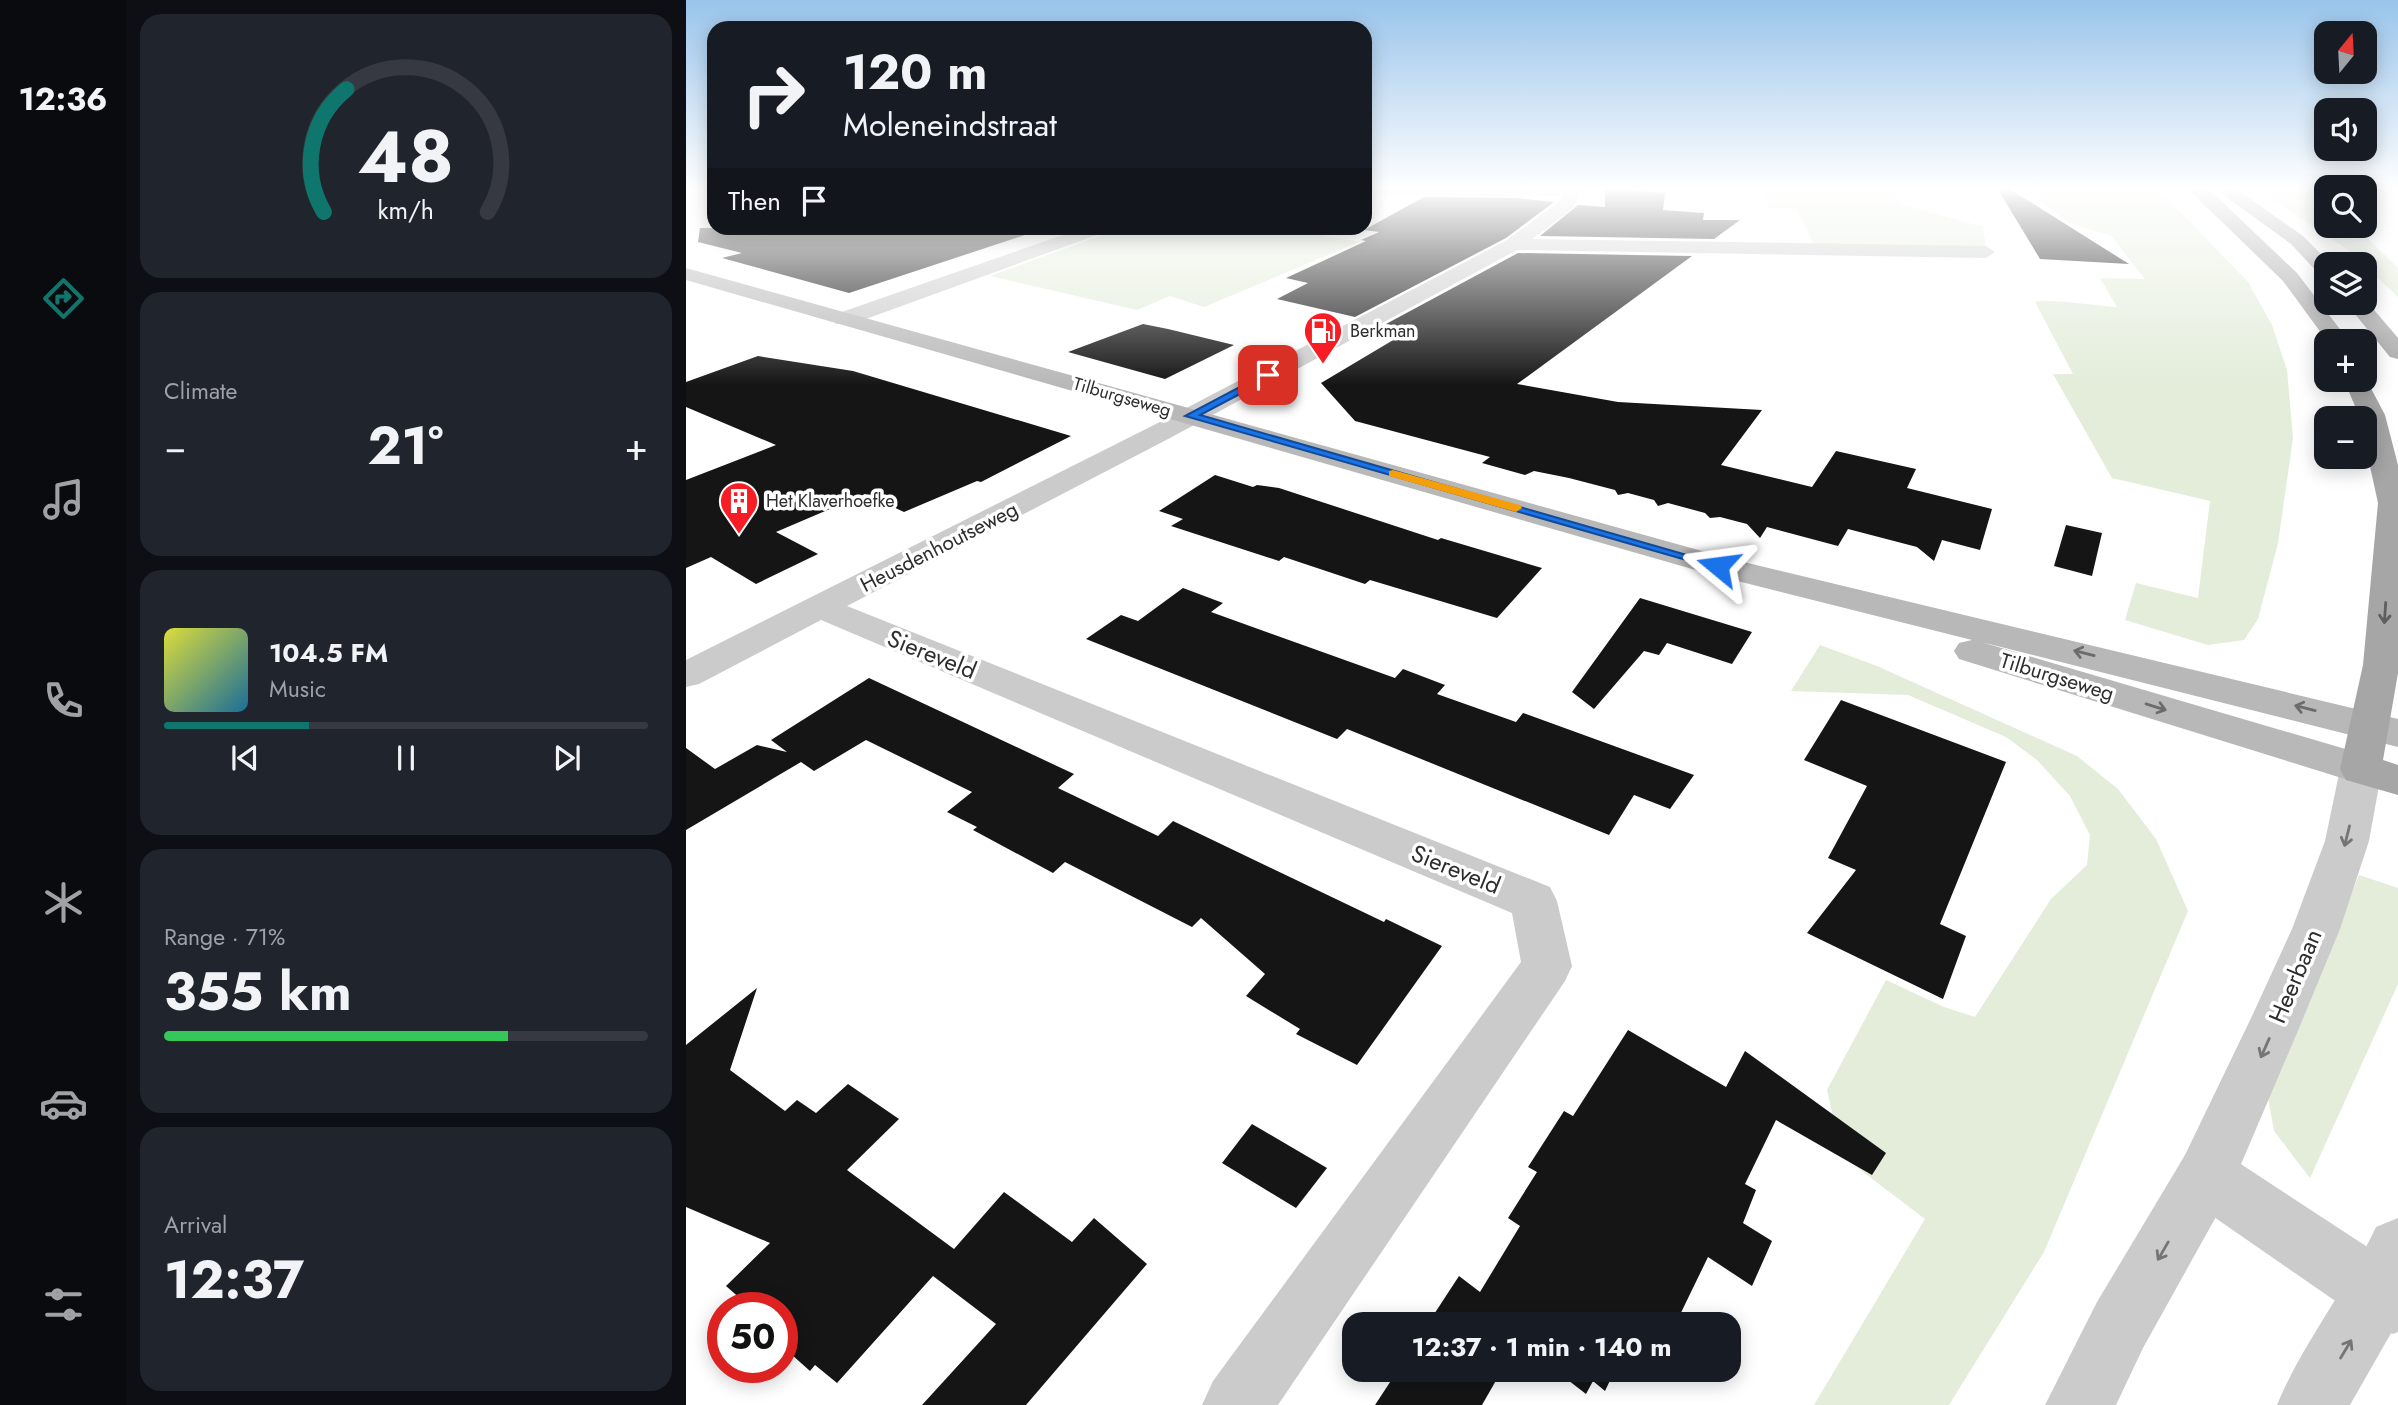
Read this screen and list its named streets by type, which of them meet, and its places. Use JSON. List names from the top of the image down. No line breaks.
{"streets":{"main road":["Tilburgseweg"],"street":["Heusdenhoutseweg","Siereveld","Heerbaan"]},"crossings":[["Tilburgseweg","Heusdenhoutseweg"],["Tilburgseweg","Heerbaan"],["Heusdenhoutseweg","Siereveld"]],"one_way":["Heerbaan"],"places":{"fuel station":["Berkman"],"building":["Het Klaverhoefke"]},"north":"top","page":{"tabs":"12:36","map_buttons":["+","−"],"turn":["120 m","Moleneindstraat"],"then":"Then","tile":["Climate",["Range · 71%","355 km"],["Arrival","12:37"]],"heat":["−","21°","+"],"song":["104.5 FM","Music"],"limit":"50","trip":"12:37 · 1 min · 140 m","gauge":["48","km/h"]}}
